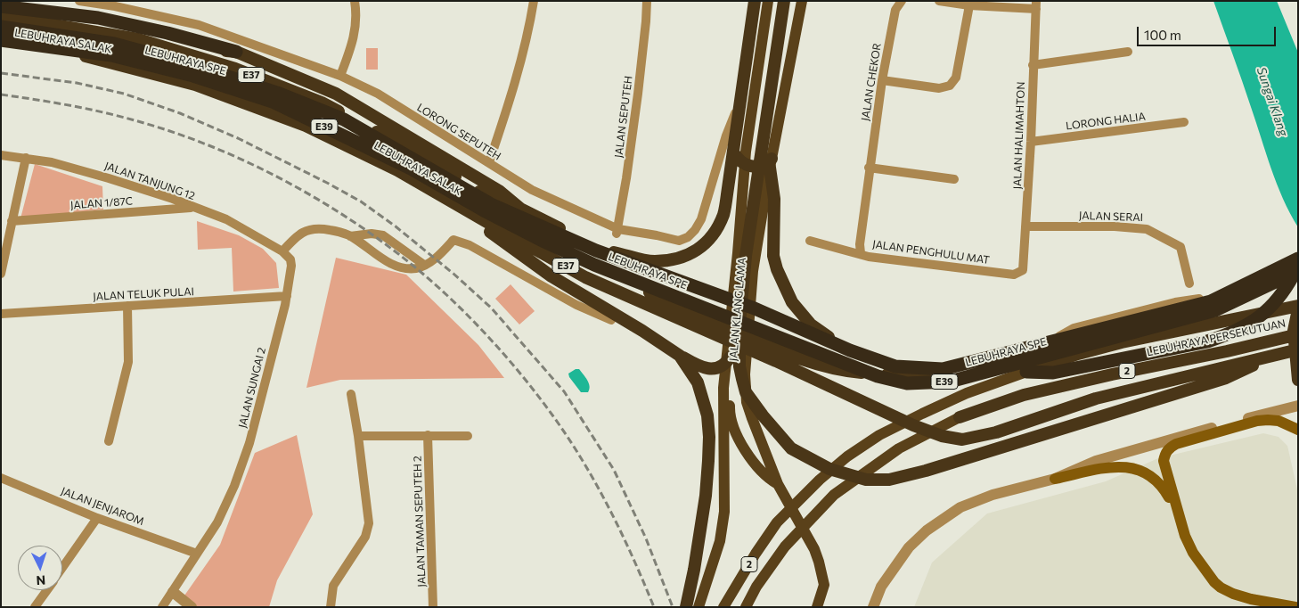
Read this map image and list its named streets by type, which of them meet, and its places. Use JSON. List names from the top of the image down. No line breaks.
{"streets":{"highway":["LEBUHRAYA SALAK","LEBUHRAYA SPE","E37","E39","LEBUHRAYA PERSEKUTUAN","2"],"main road":["JALAN KLANG LAMA"],"street":["JALAN CHEKOR","JALAN SEPUTEH","LORONG HALIA","LORONG SEPUTEH","JALAN HALIMAHTON","JALAN TANJUNG 12","JALAN 1/87C","JALAN SERAI","JALAN PENGHULU MAT","JALAN TELUK PULAI","JALAN SUNGAI 2","JALAN JENJAROM","JALAN TAMAN SEPUTEH 2"]},"crossings":[["LEBUHRAYA SALAK","LEBUHRAYA SPE"],["LEBUHRAYA SALAK","E37"],["JALAN CHEKOR","JALAN PENGHULU MAT"],["JALAN SEPUTEH","LORONG SEPUTEH"],["LORONG HALIA","JALAN HALIMAHTON"],["JALAN HALIMAHTON","JALAN SERAI"],["JALAN HALIMAHTON","JALAN PENGHULU MAT"],["JALAN TANJUNG 12","JALAN 1/87C"],["JALAN TANJUNG 12","JALAN SUNGAI 2"],["JALAN TELUK PULAI","JALAN SUNGAI 2"],["LEBUHRAYA PERSEKUTUAN","2"],["JALAN SUNGAI 2","JALAN JENJAROM"]],"water":["Sungai Klang"],"scale_bar":"100 m","north":"bottom"}
